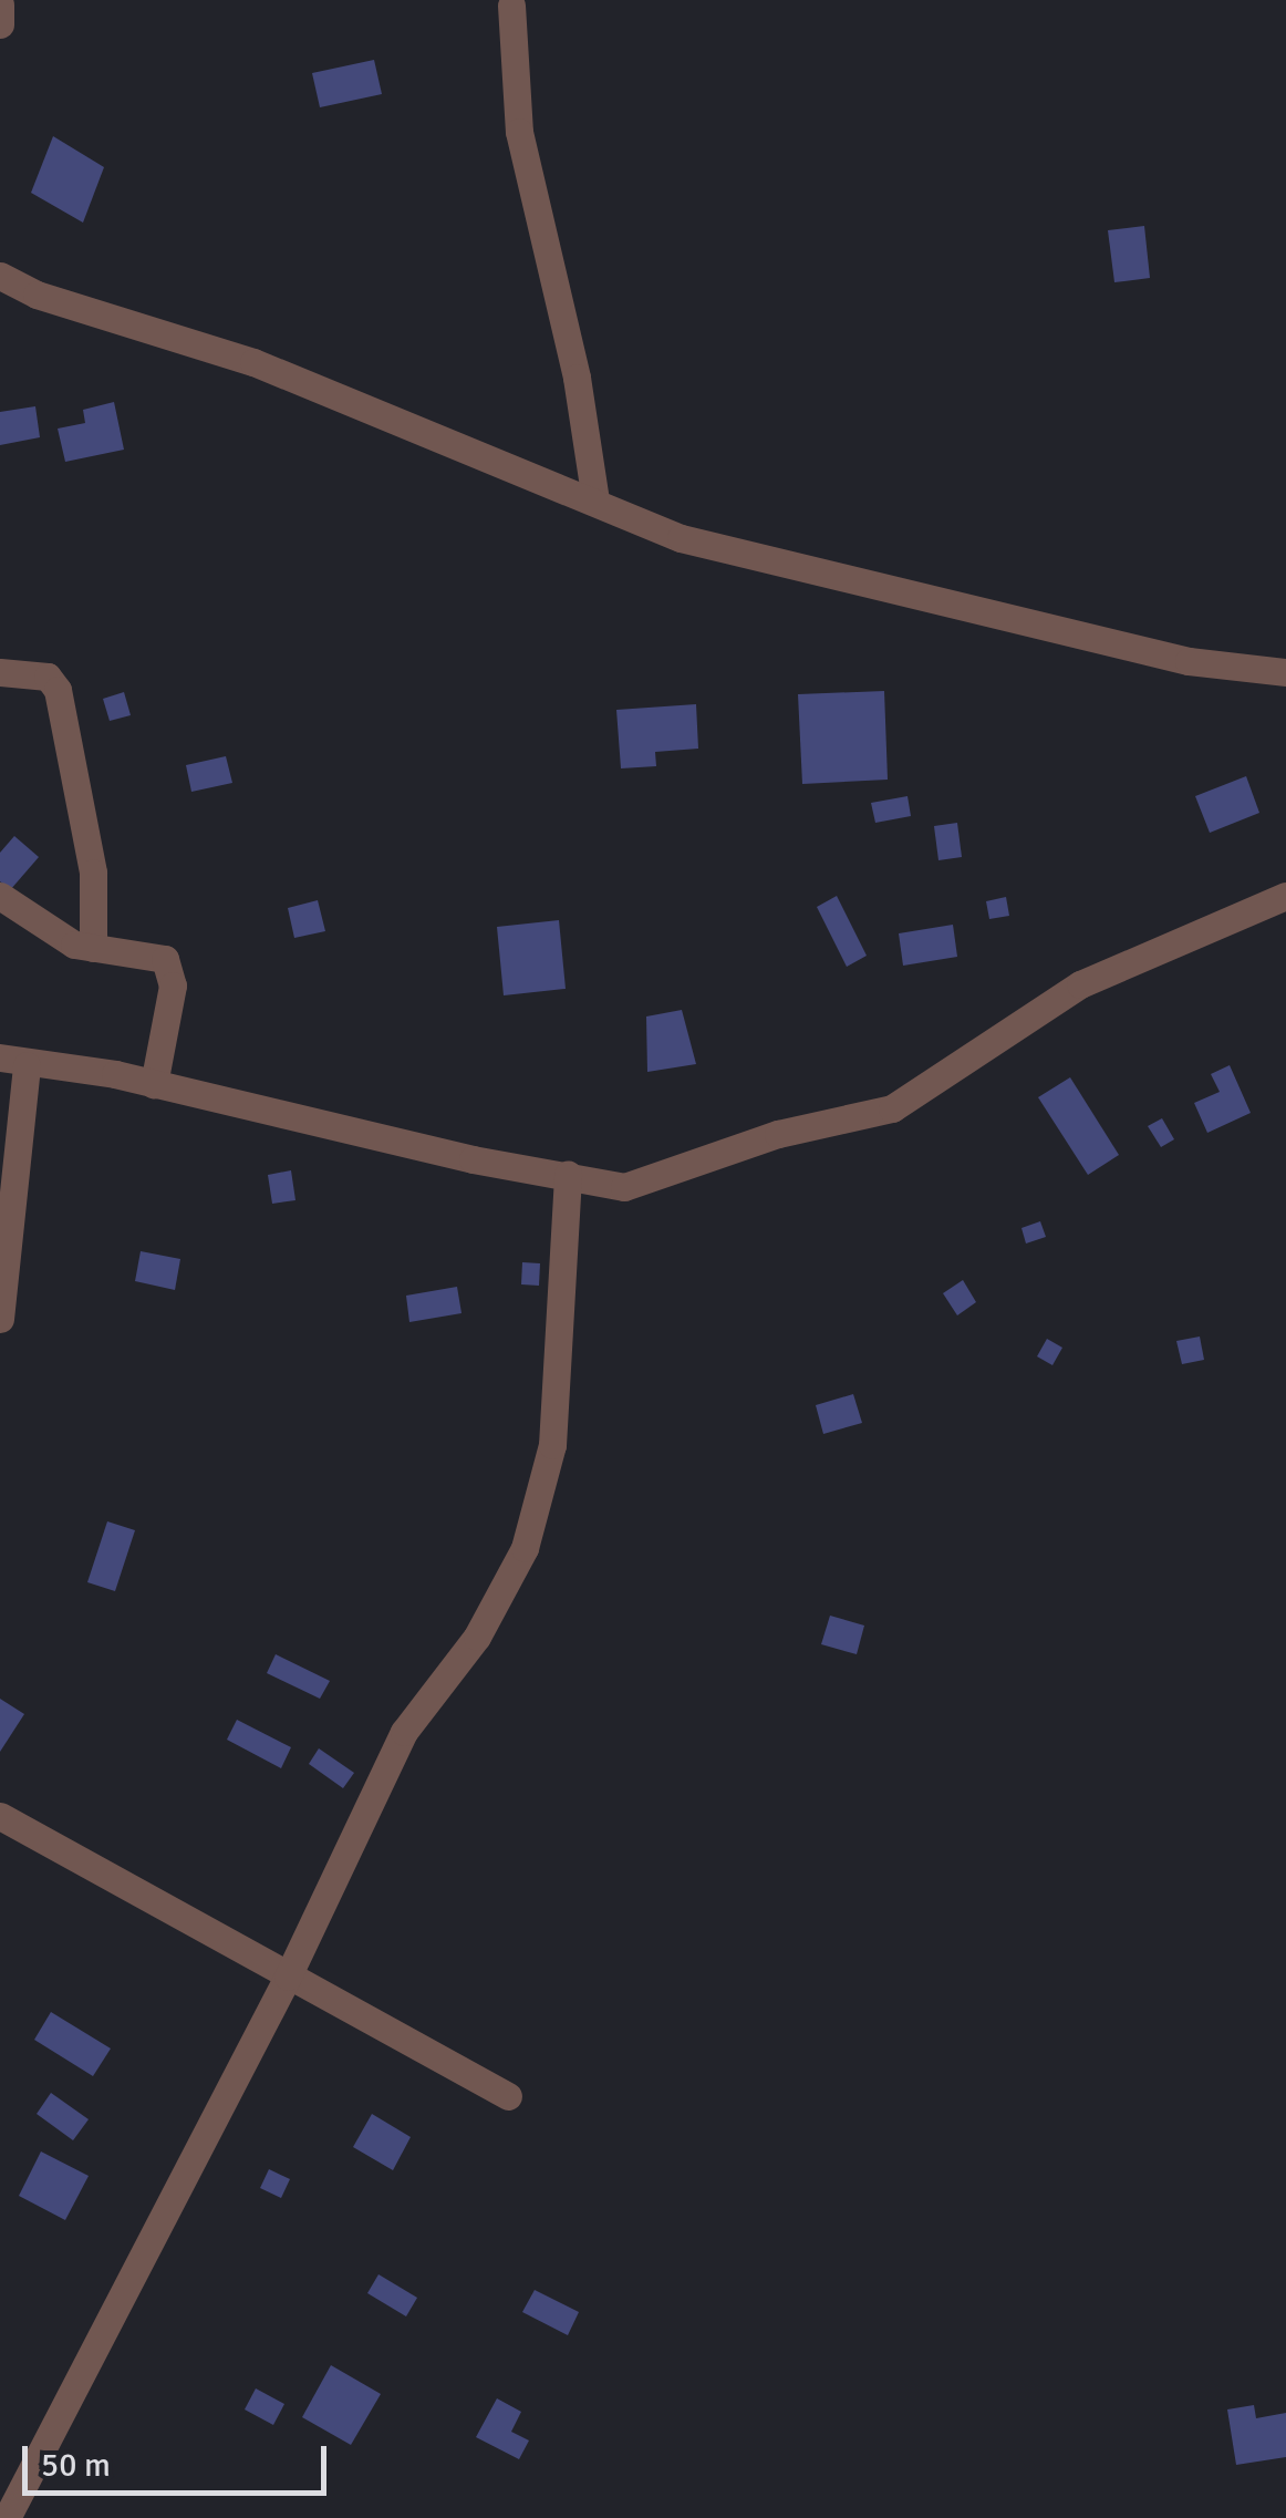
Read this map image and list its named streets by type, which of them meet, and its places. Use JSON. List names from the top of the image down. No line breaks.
{"scale_bar":"50 m"}
